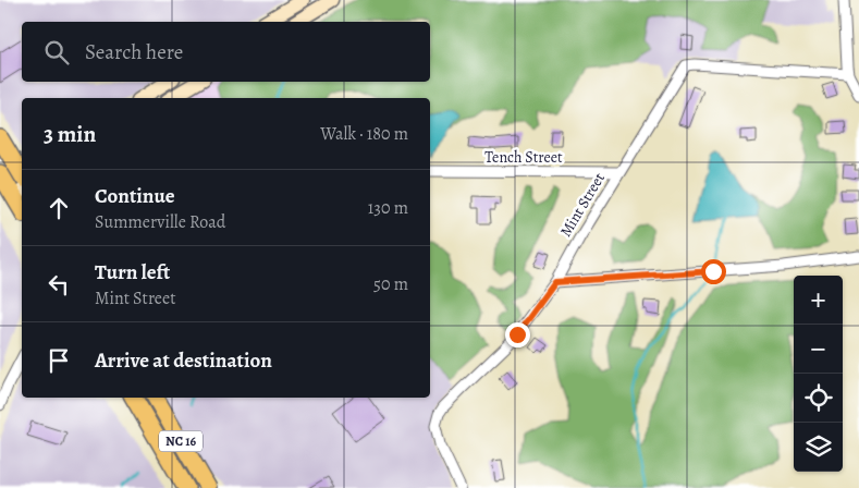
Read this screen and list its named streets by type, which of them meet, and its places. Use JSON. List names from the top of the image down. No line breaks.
{"streets":{"highway":["NC 16"],"street":["Tench Street","Mint Street"]},"crossings":[["Tench Street","Mint Street"]],"page":{"search":"Search here","heading":["3 min","Walk · 180 m"],"list":[["Continue","Summerville Road","130 m"],["Turn left","Mint Street","50 m"],"Arrive at destination"],"map_buttons":["+","−"]}}
